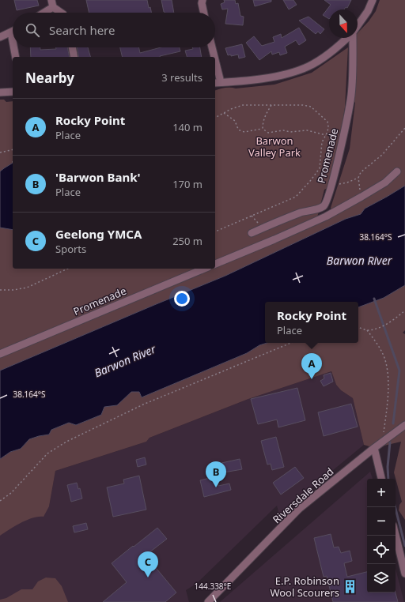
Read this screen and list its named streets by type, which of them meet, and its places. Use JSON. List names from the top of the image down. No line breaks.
{"streets":{"street":["Promenade","Riversdale Road"]},"water":["Barwon River"],"parks":["Barwon Valley Park"],"places":{"building":["E.P. Robinson Wool Scourers"]},"north":"bottom","page":{"search":"Search here","heading":["Nearby","3 results"],"list":[{"mark":"A","name":"Rocky Point","note":"Place","value":"140 m"},{"mark":"B","name":"'Barwon Bank'","note":"Place","value":"170 m"},{"mark":"C","name":"Geelong YMCA","note":"Sports","value":"250 m"}],"popup":["Rocky Point","Place"],"pins":["A","B","C"],"map_buttons":["+","−"]},"coordinates":["38.164°S","144.338°E"]}
